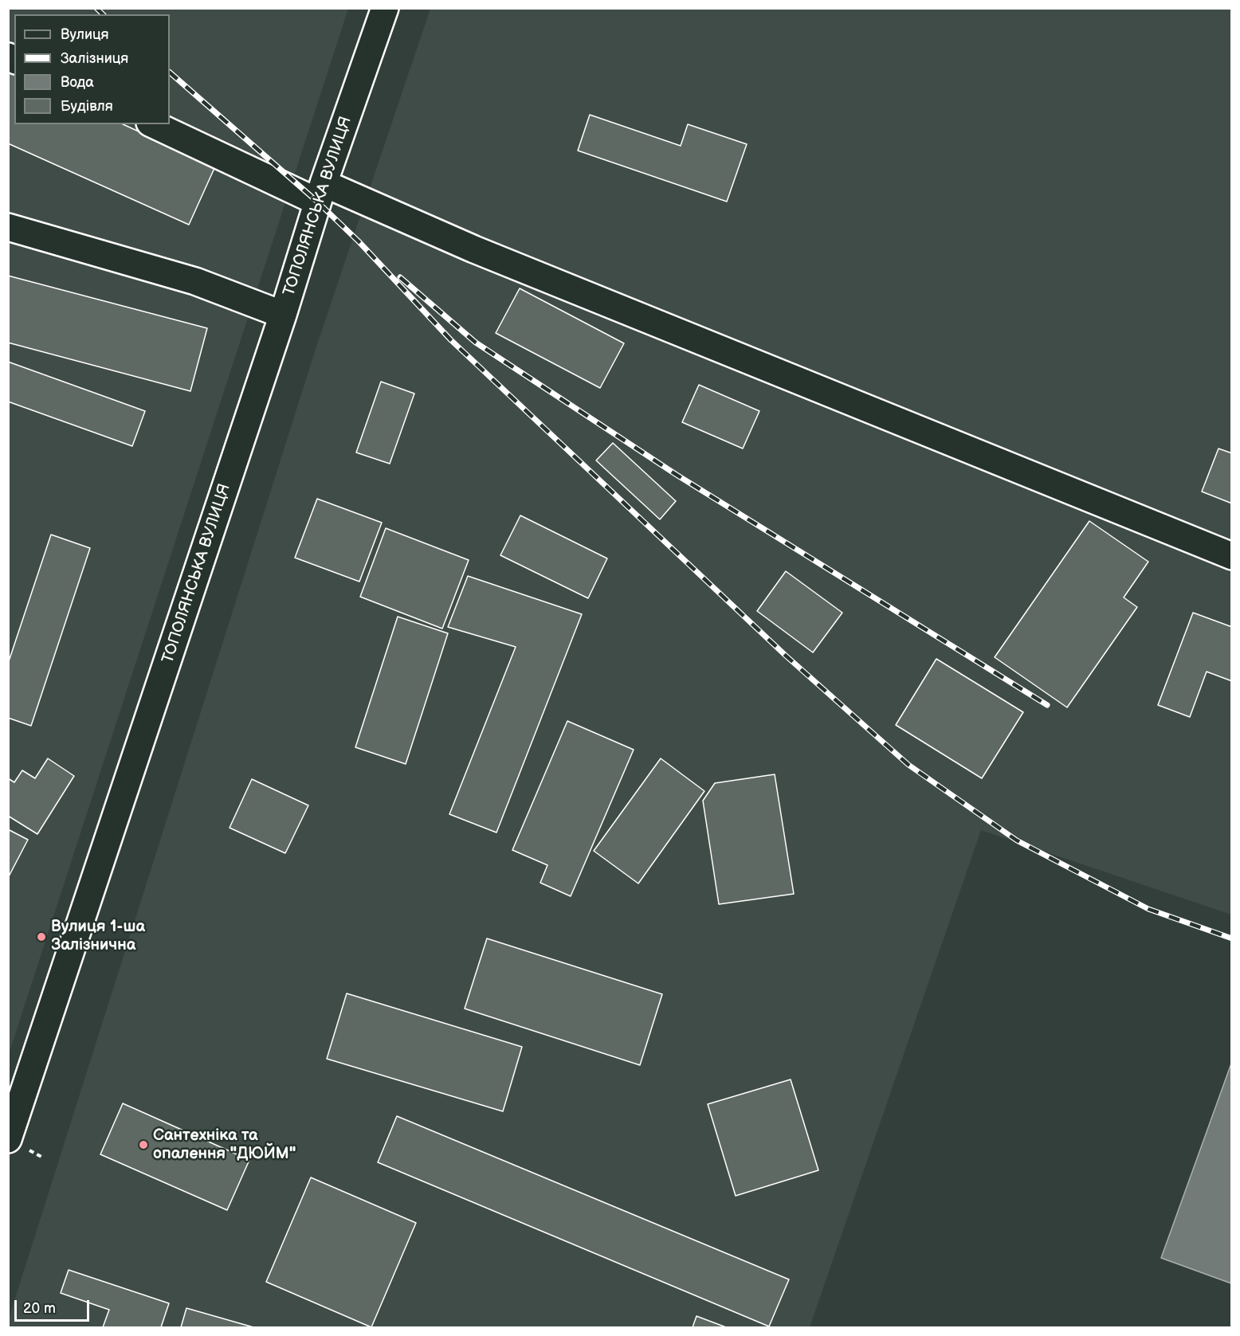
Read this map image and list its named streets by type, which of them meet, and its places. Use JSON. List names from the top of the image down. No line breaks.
{"streets":{"street":["ТОПОЛЯНСЬКА ВУЛИЦЯ"]},"places":["Вулиця 1-ша Залізнична","Сантехніка та опалення \"ДЮЙМ\""],"legend":["Вулиця","Залізниця","Вода","Будівля"],"scale_bar":"20 m"}
